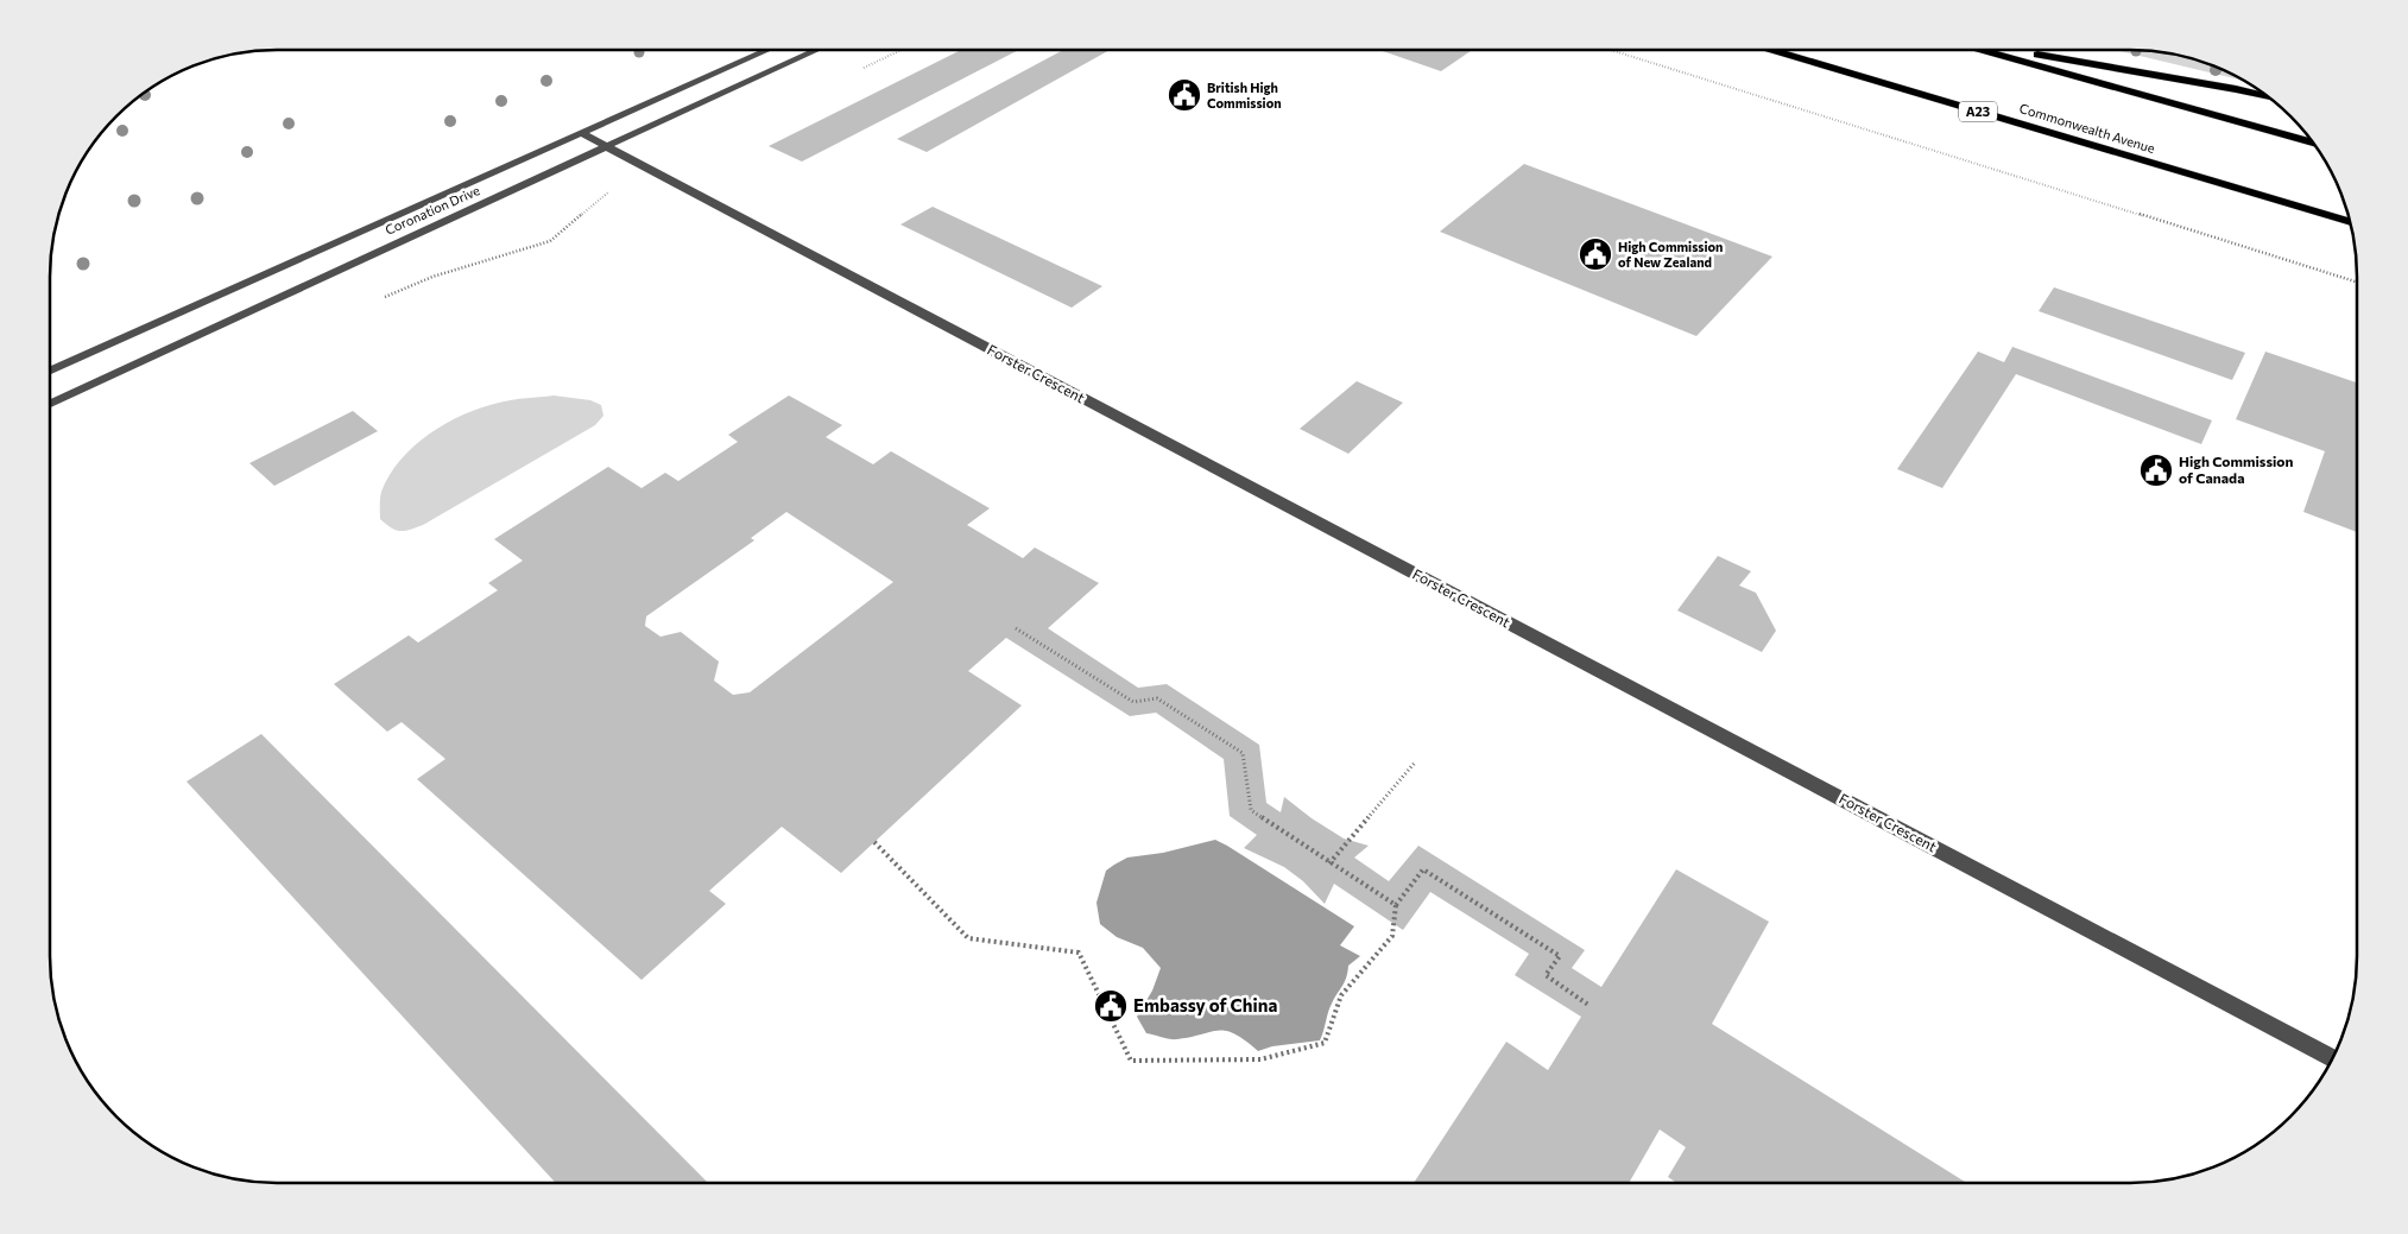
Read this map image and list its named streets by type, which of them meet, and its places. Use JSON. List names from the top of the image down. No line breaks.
{"streets":{"highway":["A23","Commonwealth Avenue"],"street":["Coronation Drive","Forster Crescent"]},"crossings":[["Coronation Drive","Forster Crescent"]],"places":{"public building":["British High Commission","High Commission of New Zealand","High Commission of Canada","Embassy of China"]}}
